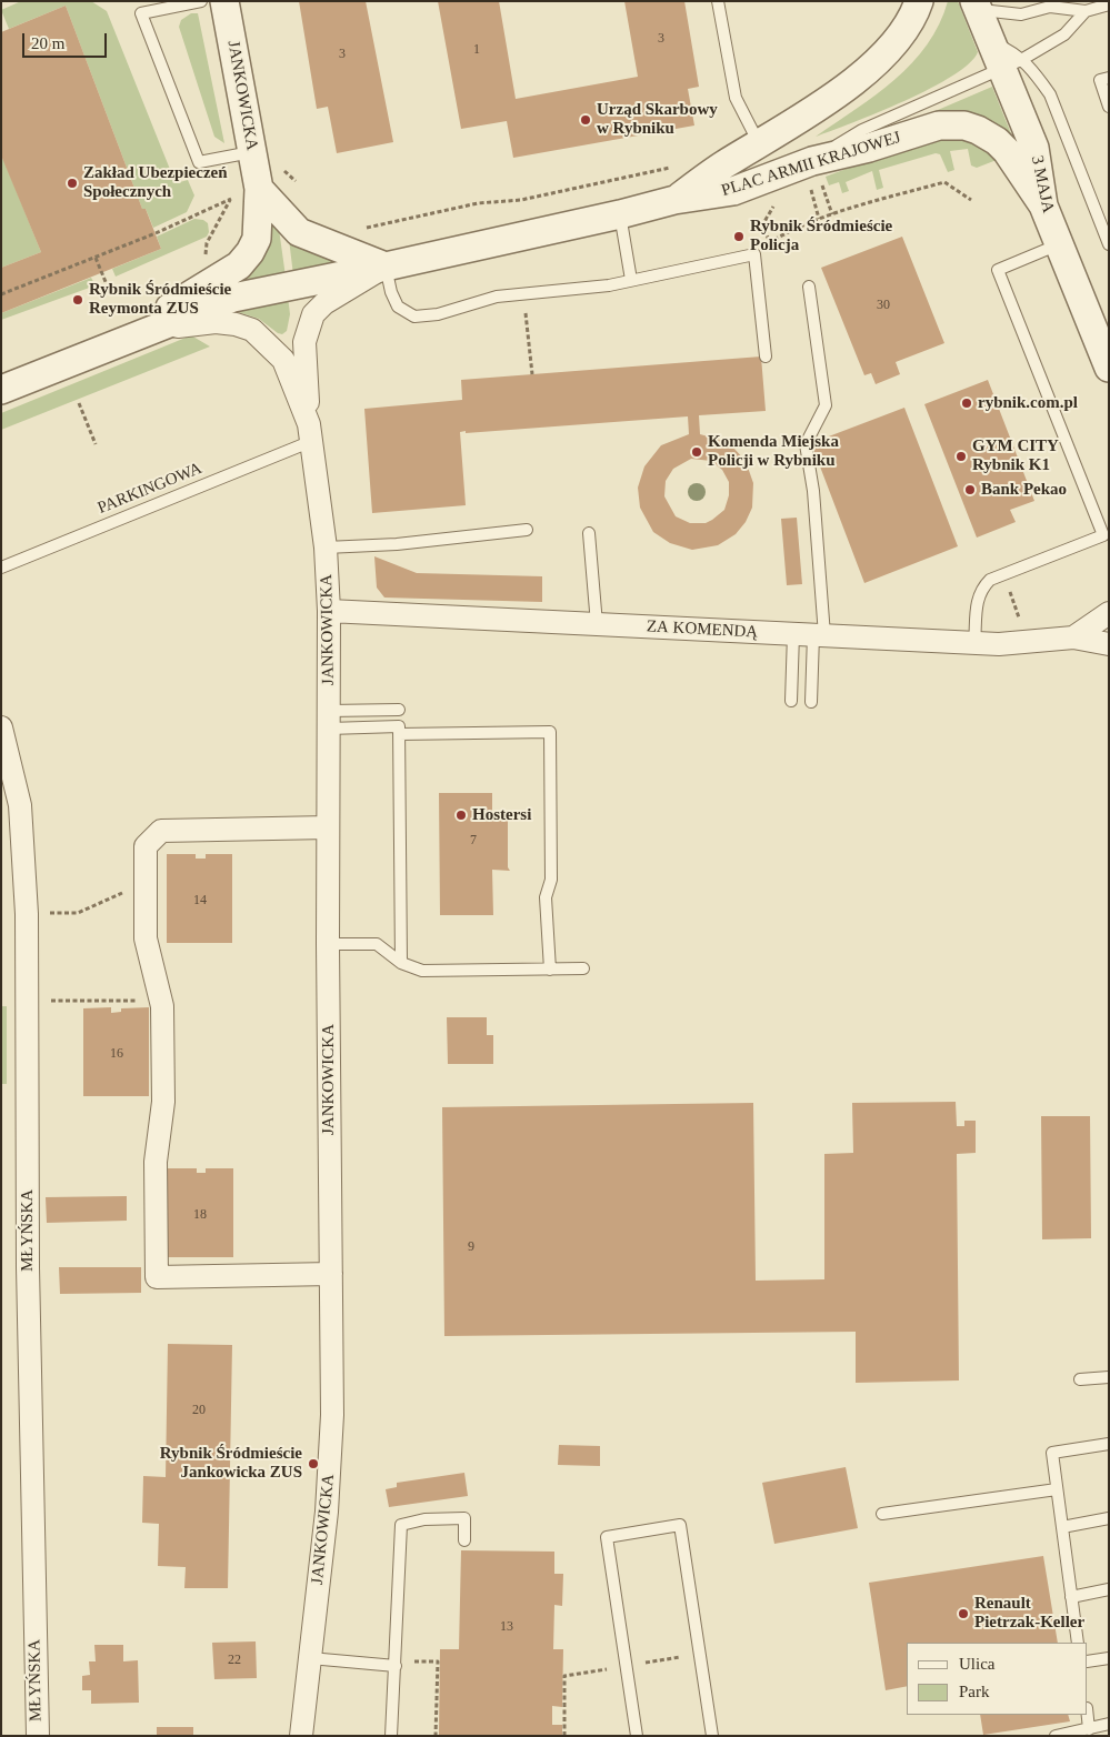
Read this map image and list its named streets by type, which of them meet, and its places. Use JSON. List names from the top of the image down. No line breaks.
{"streets":{"street":["JANKOWICKA","PLAC ARMII KRAJOWEJ","3 MAJA","ZA KOMENDĄ","MŁYŃSKA"],"lane":["PARKINGOWA"]},"crossings":[["JANKOWICKA","PLAC ARMII KRAJOWEJ"],["JANKOWICKA","PARKINGOWA"],["JANKOWICKA","ZA KOMENDĄ"],["PLAC ARMII KRAJOWEJ","3 MAJA"]],"places":["Urząd Skarbowy w Rybniku","Zakład Ubezpieczeń Społecznych","Rybnik Śródmieście Policja","Rybnik Śródmieście Reymonta ZUS","rybnik.com.pl","Komenda Miejska Policji w Rybniku","GYM CITY Rybnik K1","Bank Pekao","Hostersi","Rybnik Śródmieście Jankowicka ZUS","Renault Pietrzak-Keller"],"house_numbers":["3","1","3","30","7","14","16","18","9","20","13","22"],"legend":["Ulica","Park"],"scale_bar":"20 m"}
